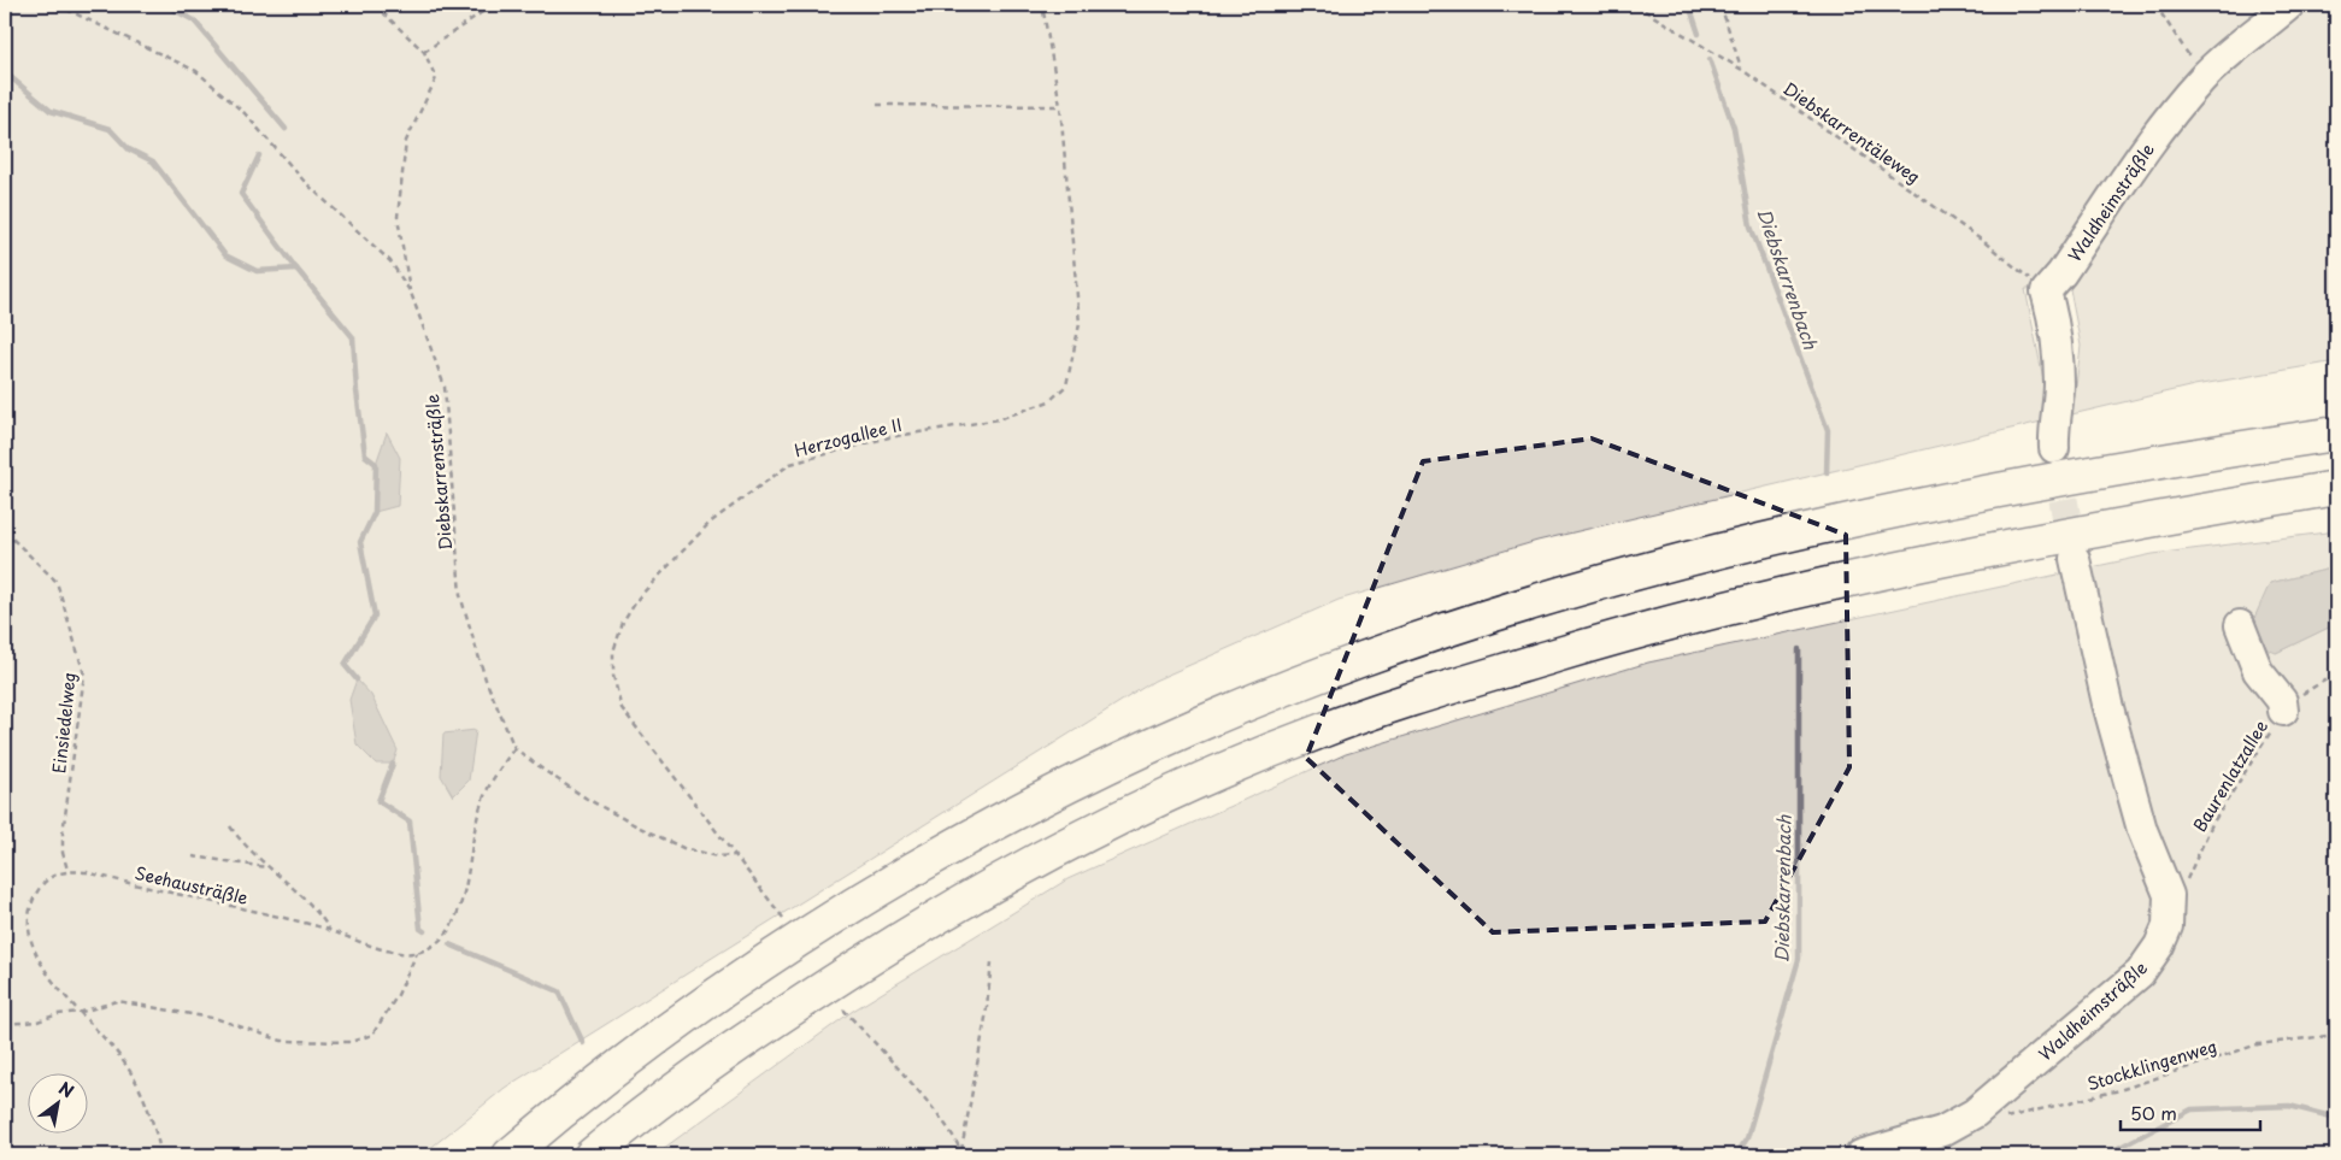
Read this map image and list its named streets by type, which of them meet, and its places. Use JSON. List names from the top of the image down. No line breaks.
{"streets":{"lane":["Waldheimsträßle"],"path":["Diebskarrentäleweg","Herzogallee II","Diebskarrensträßle","Einsiedelweg","Baurenlatzallee","Seehausträßle","Stockklingenweg"]},"crossings":[["Diebskarrentäleweg","Waldheimsträßle"],["Waldheimsträßle","Baurenlatzallee"],["Waldheimsträßle","Stockklingenweg"],["Einsiedelweg","Seehausträßle"]],"water":["Diebskarrenbach"],"scale_bar":"50 m","north":"top right"}
